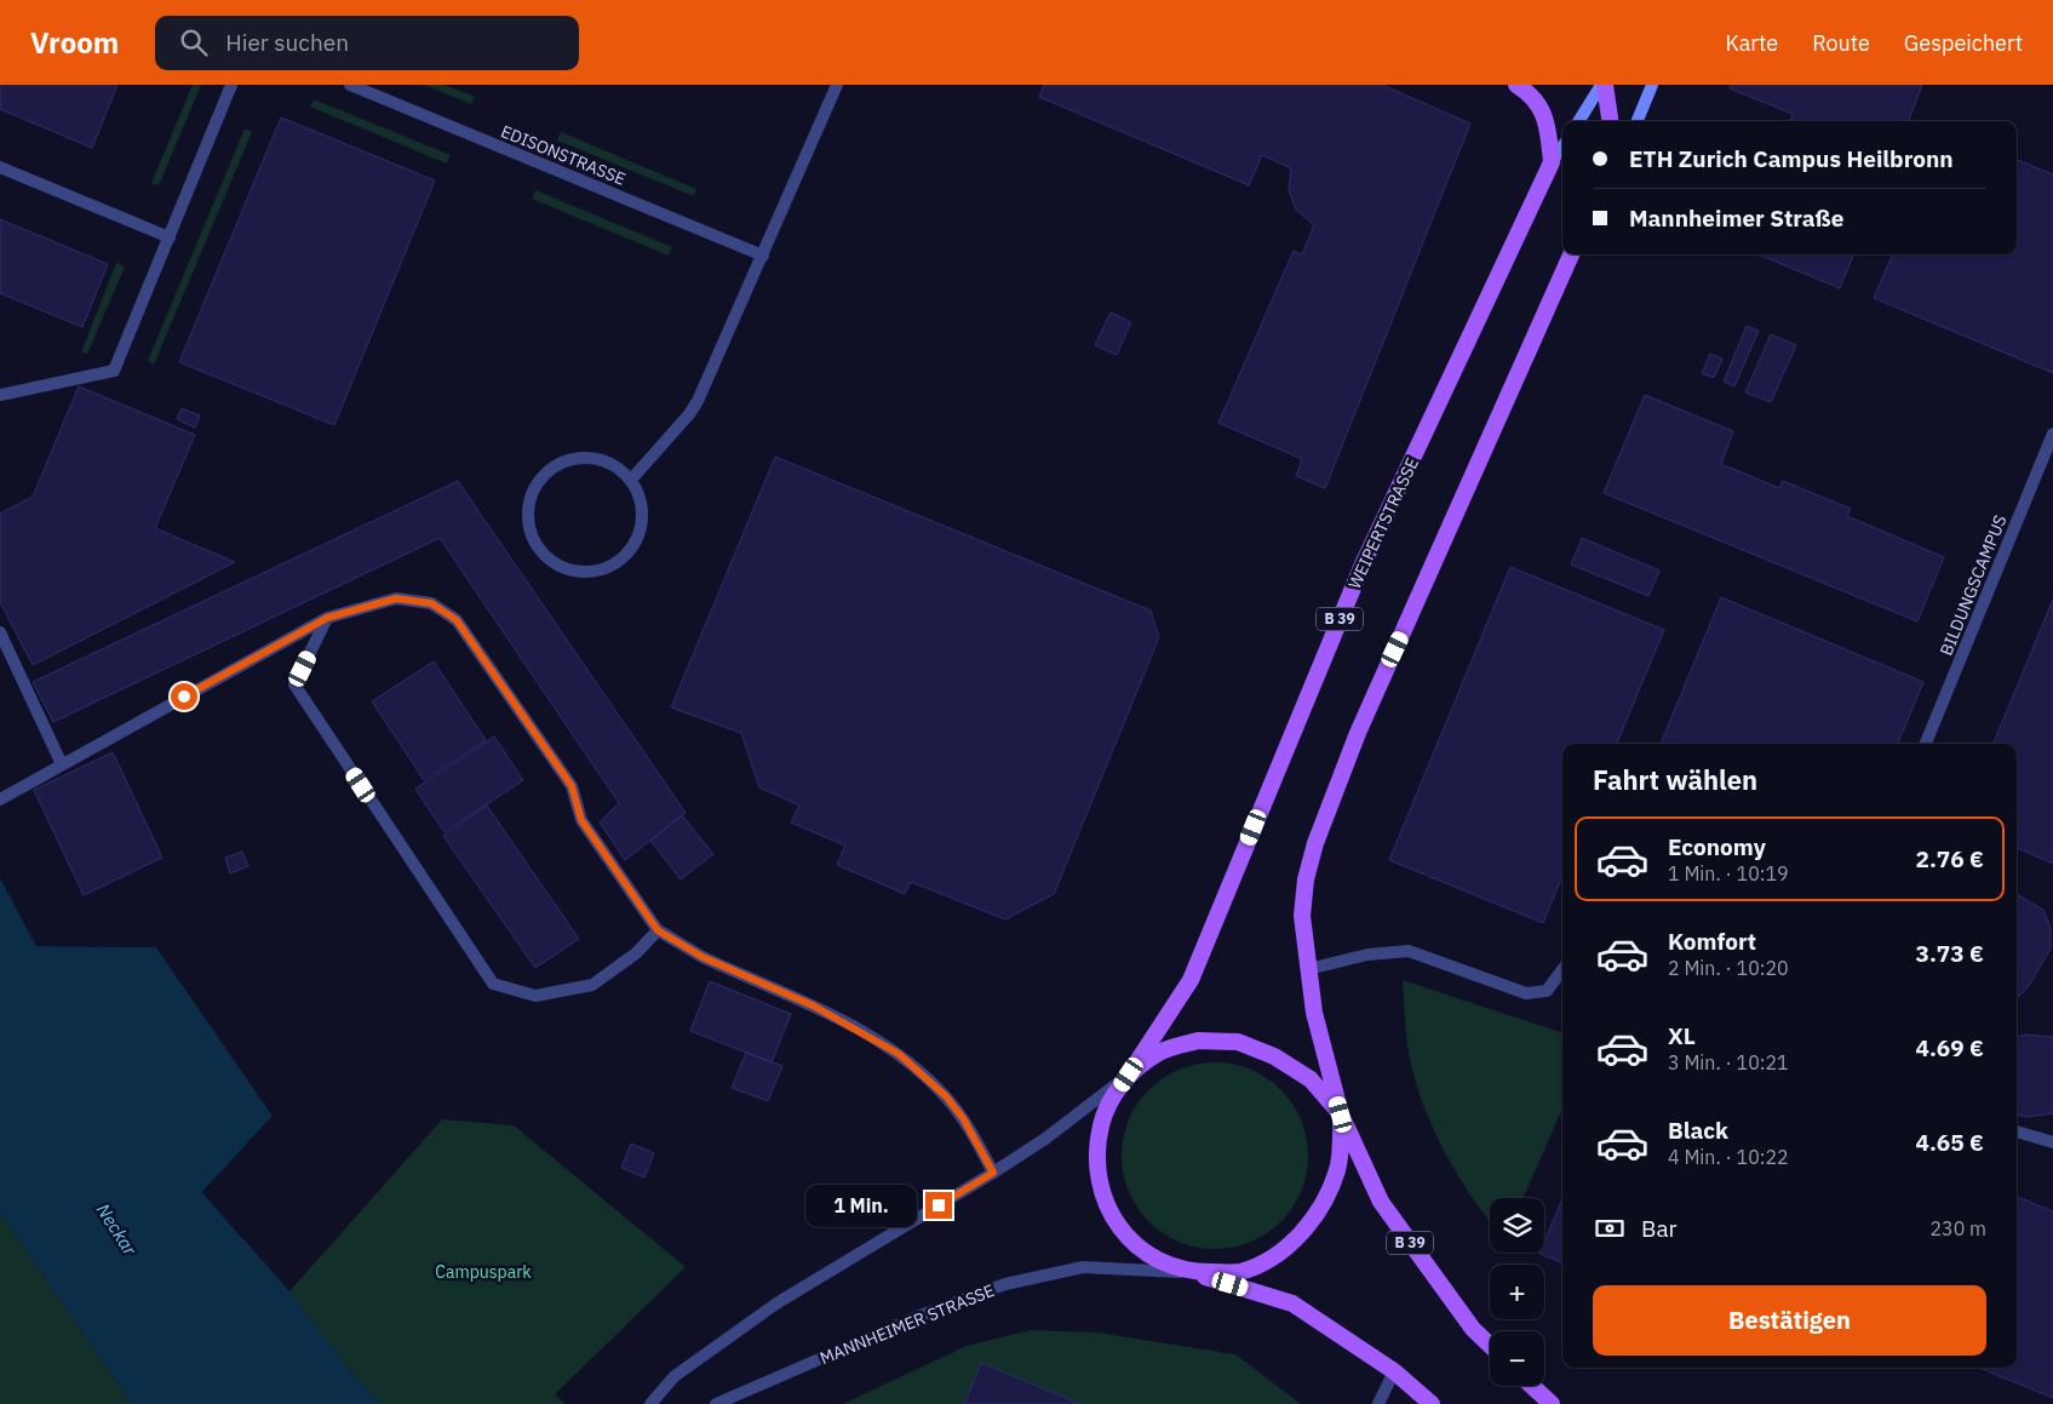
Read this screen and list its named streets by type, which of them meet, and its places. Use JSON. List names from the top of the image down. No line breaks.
{"streets":{"main road":["WEIPERTSTRASSE","B 39","MANNHEIMER STRASSE"],"street":["EDISONSTRASSE","BILDUNGSCAMPUS"]},"crossings":[["WEIPERTSTRASSE","B 39"],["B 39","MANNHEIMER STRASSE"]],"water":["Neckar"],"parks":["Campuspark"],"page":{"header":"Vroom","search":"Hier suchen","nav":["Karte","Route","Gespeichert"],"banner":["ETH Zurich Campus Heilbronn","Mannheimer Straße"],"heading":"Fahrt wählen","list":[{"name":"Economy","note":"1 Min. · 10:19","value":"2.76 €"},{"name":"Komfort","note":"2 Min. · 10:20","value":"3.73 €"},{"name":"XL","note":"3 Min. · 10:21","value":"4.69 €"},{"name":"Black","note":"4 Min. · 10:22","value":"4.65 €"}],"bubble":"1 Min.","pay":["Bar","230 m"],"map_buttons":["+","−"],"buttons":"Bestätigen"}}
